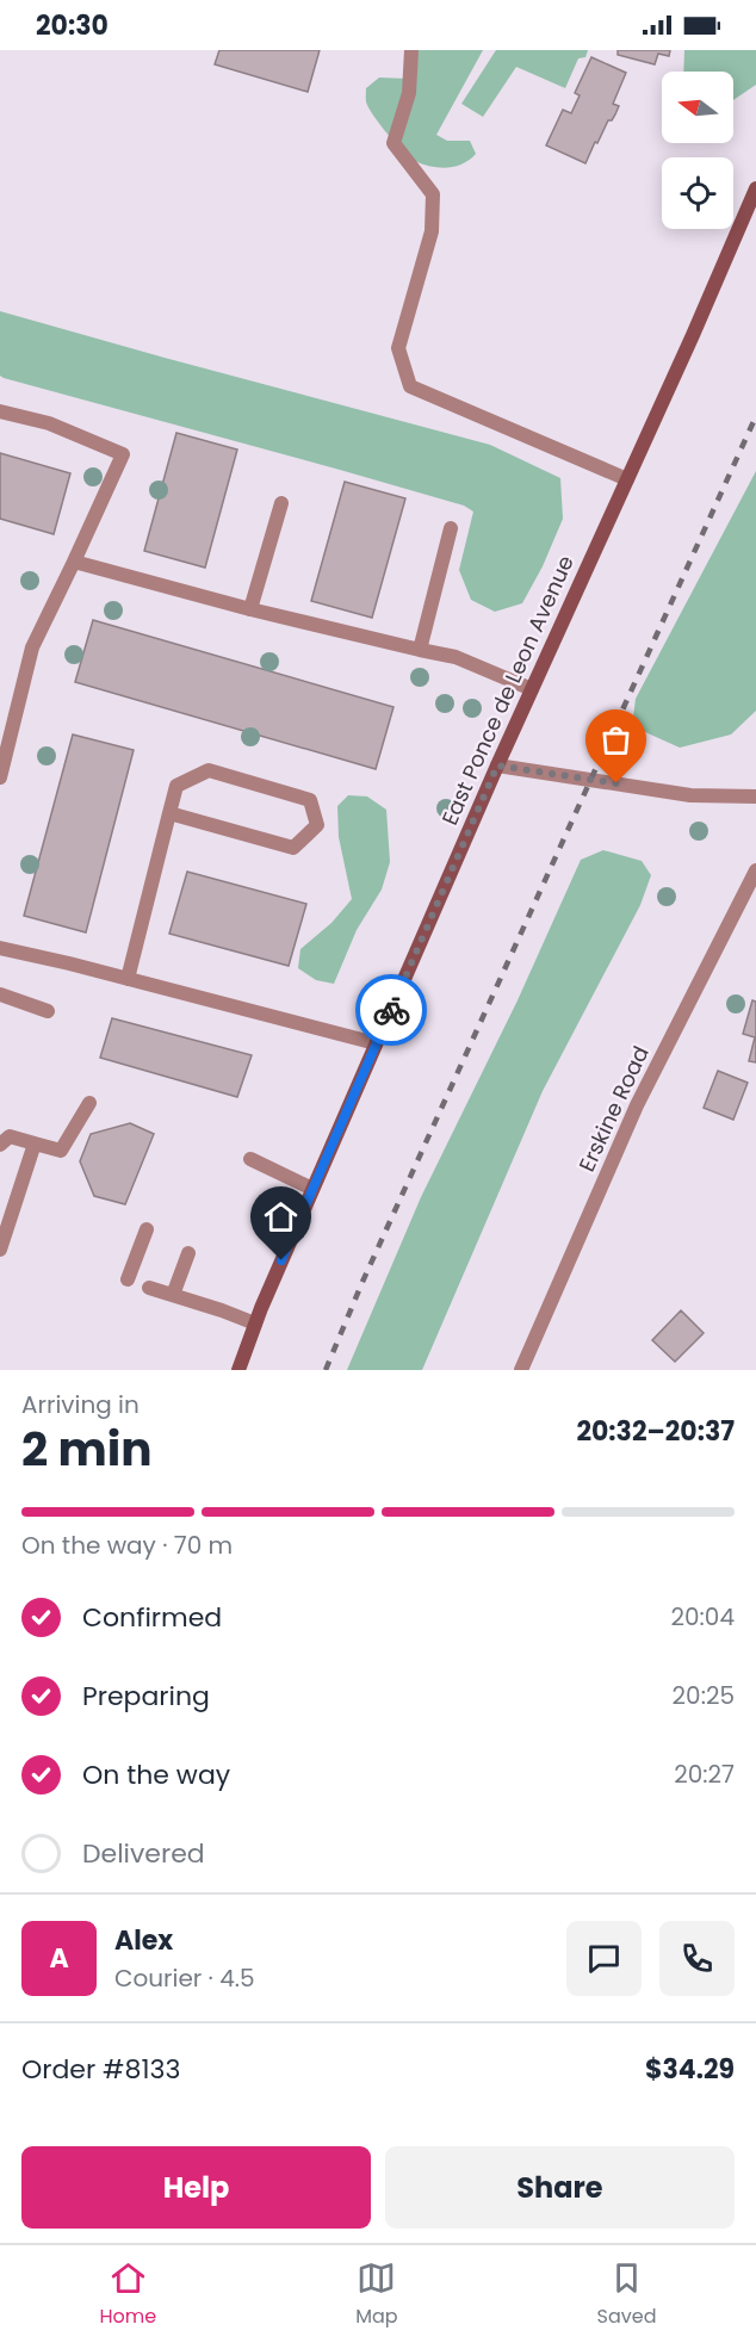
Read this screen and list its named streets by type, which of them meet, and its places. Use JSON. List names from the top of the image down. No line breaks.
{"streets":{"main road":["East Ponce de Leon Avenue"],"street":["Erskine Road"]},"north":"left","page":{"status":"20:30","heading":["2 min","Arriving in","20:32–20:37"],"panel":["Alex","Courier · 4.5","Order #8133","$34.29"],"bar":"On the way · 70 m","list":[["Confirmed","20:04"],["Preparing","20:25"],["On the way","20:27"],"Delivered"],"round":"A","buttons":["Help","Share"],"tabs":["Home","Map","Saved"]}}
